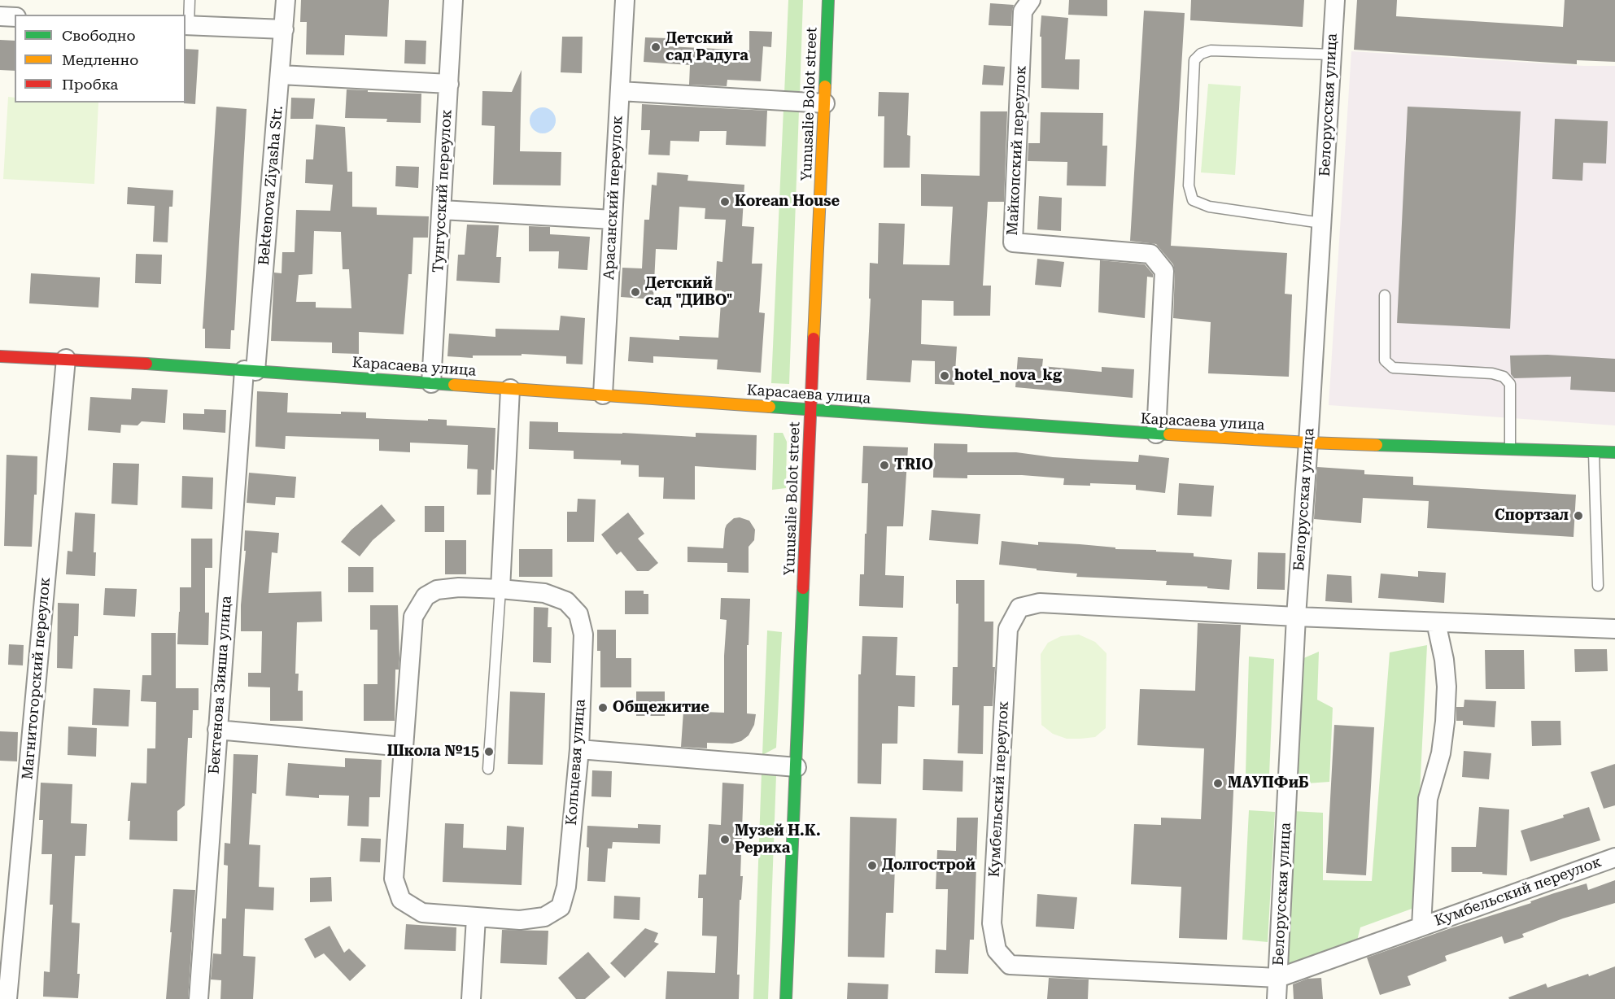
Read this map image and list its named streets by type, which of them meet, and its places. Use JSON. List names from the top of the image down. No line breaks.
{"streets":{"street":["Yunusalie Bolot street","Белорусская улица","Майкопский переулок","Bektenova Ziyasha Str.","Тунгусский переулок","Арасанский переулок","Карасаева улица","Магнитогорский переулок","Бектенова Зияша улица","Кольцевая улица","Кумбельский переулок"]},"crossings":[["Yunusalie Bolot street","Карасаева улица"],["Белорусская улица","Карасаева улица"],["Белорусская улица","Кумбельский переулок"],["Майкопский переулок","Карасаева улица"],["Bektenova Ziyasha Str.","Карасаева улица"],["Bektenova Ziyasha Str.","Бектенова Зияша улица"],["Тунгусский переулок","Карасаева улица"],["Арасанский переулок","Карасаева улица"],["Карасаева улица","Магнитогорский переулок"],["Карасаева улица","Бектенова Зияша улица"]],"places":["Детский сад Радуга","Korean House","Детский сад \"ДИВО\"","hotel_nova_kg","TRIO","Спортзал","Общежитие","Школа №15","МАУПФиБ","Музей Н.К. Рериха","Долгострой"],"legend":["Свободно","Медленно","Пробка"]}
